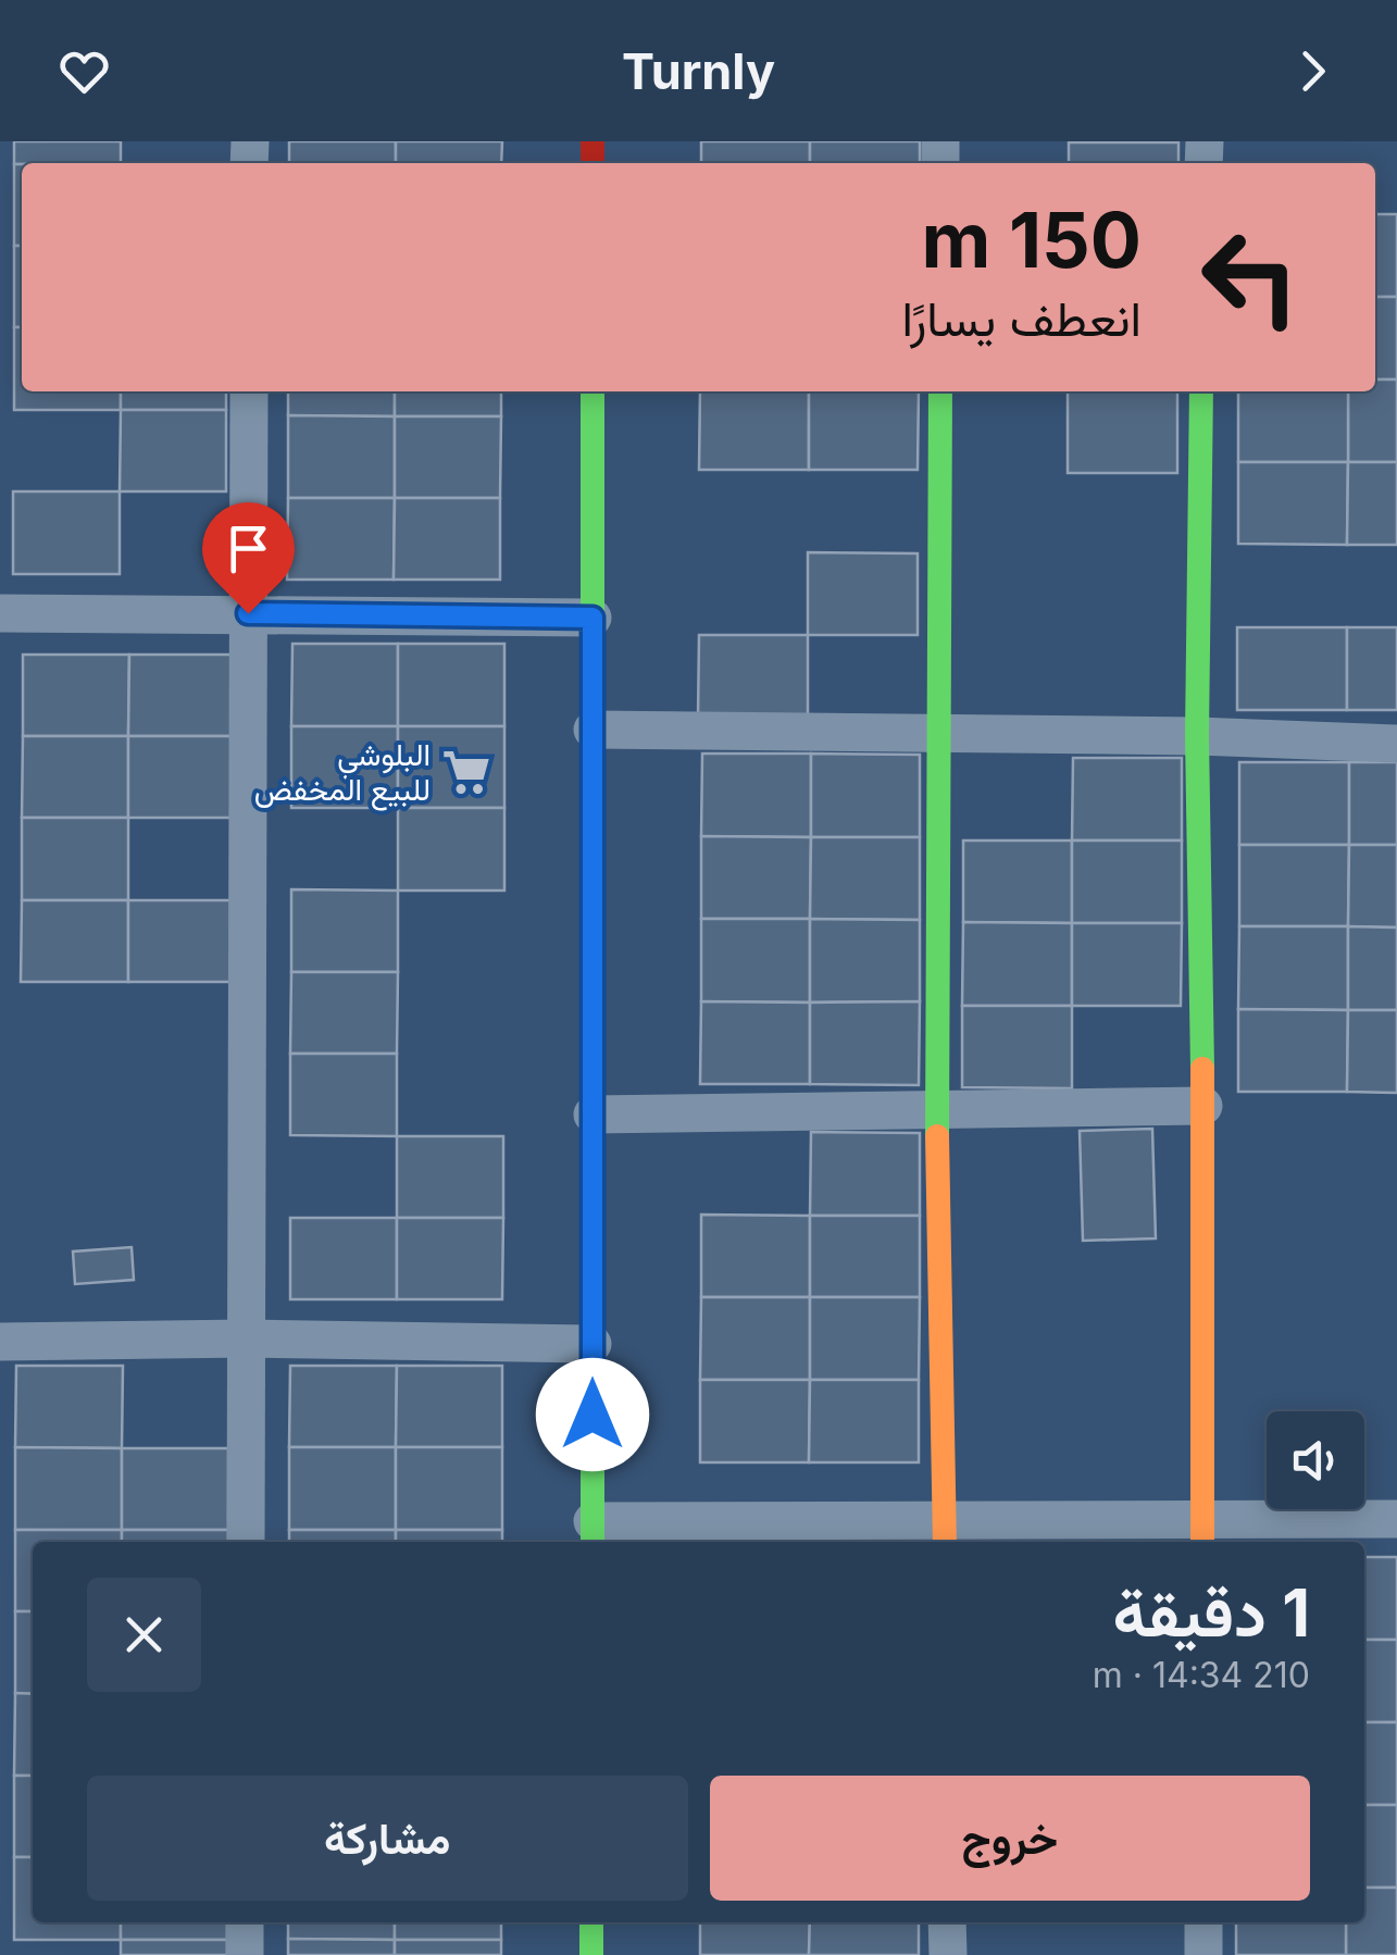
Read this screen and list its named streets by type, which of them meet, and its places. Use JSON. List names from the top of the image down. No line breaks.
{"places":{"supermarket":["البلوشي للبيع المخفض"]},"page":{"header":"Turnly","turn":["150 m","انعطف يسارًا"],"heading":["1 دقيقة","210 m · 14:34"],"buttons":["خروج","مشاركة"]}}
